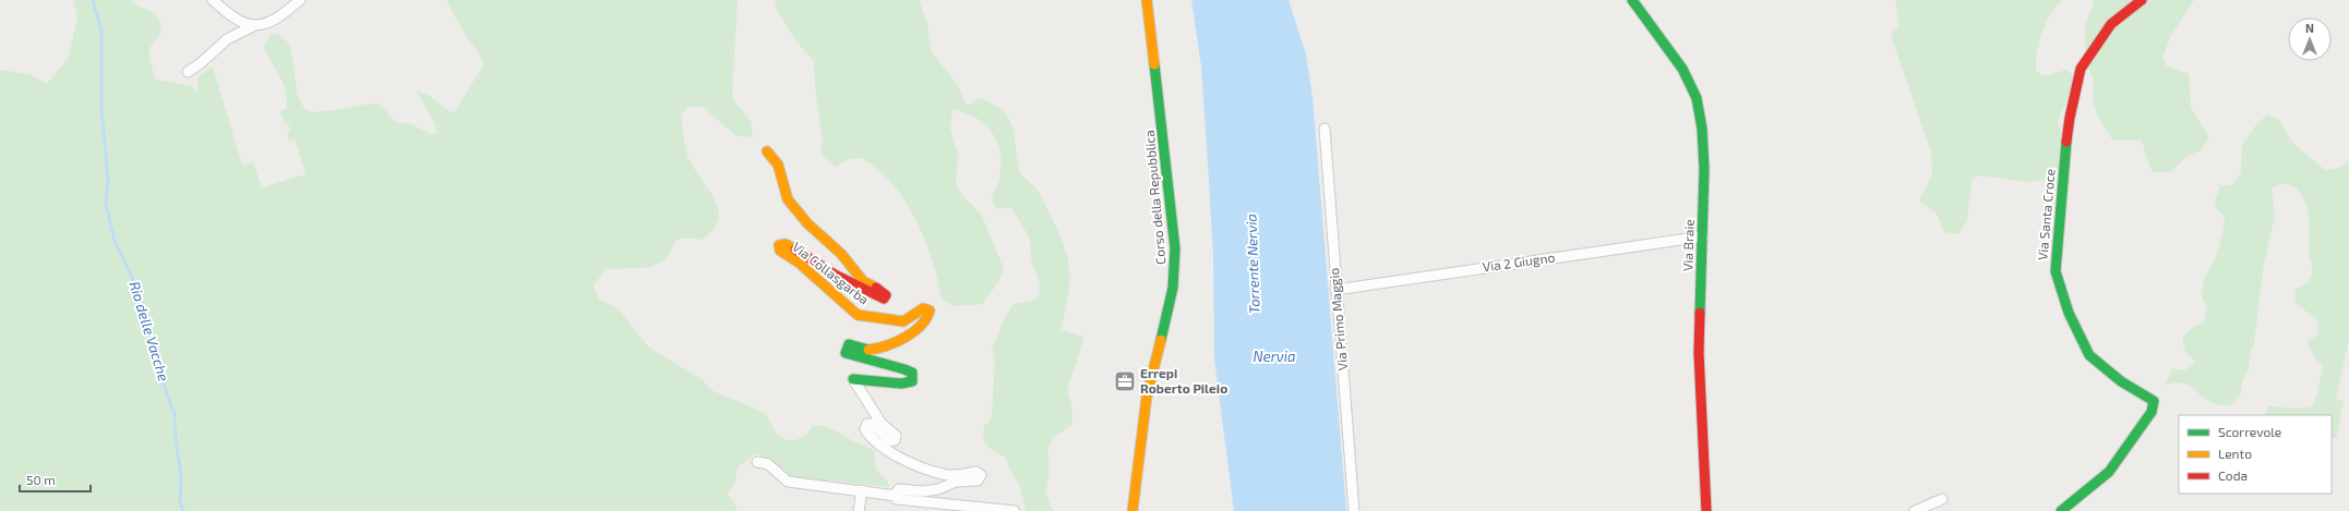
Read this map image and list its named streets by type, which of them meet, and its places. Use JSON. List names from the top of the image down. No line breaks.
{"streets":{"street":["Corso della Repubblica","Via Santa Croce","Via Braie","Via 2 Giugno","Via Collasgarba","Via Primo Maggio"]},"crossings":[["Via Braie","Via 2 Giugno"],["Via 2 Giugno","Via Primo Maggio"]],"water":["Torrente Nervia","Rio delle Vacche","Nervia"],"places":{"office":["Errepi Roberto Pileio"]},"legend":["Scorrevole","Lento","Coda"],"scale_bar":"50 m","north":"top"}
